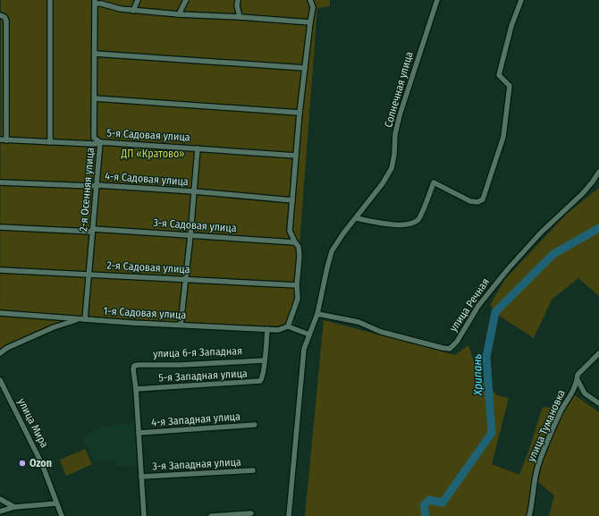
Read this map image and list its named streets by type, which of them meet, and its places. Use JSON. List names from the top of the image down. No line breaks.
{"streets":{"street":["Солнечная улица","5-я Садовая улица","4-я Садовая улица","2-я Осенняя улица","3-я Садовая улица","2-я Садовая улица","улица Речная","1-я Садовая улица","улица 6-я Западная","5-я Западная улица","4-я Западная улица","улица Мира","улица Тумановка","3-я Западная улица"]},"crossings":[["Солнечная улица","улица Речная"],["5-я Садовая улица","2-я Осенняя улица"],["4-я Садовая улица","2-я Осенняя улица"],["2-я Осенняя улица","3-я Садовая улица"],["2-я Осенняя улица","2-я Садовая улица"],["2-я Осенняя улица","1-я Садовая улица"],["1-я Садовая улица","5-я Западная улица"],["улица 6-я Западная","5-я Западная улица"]],"water":["Хрипань"],"parks":["ДП «Кратово»"],"places":["Ozon"]}
